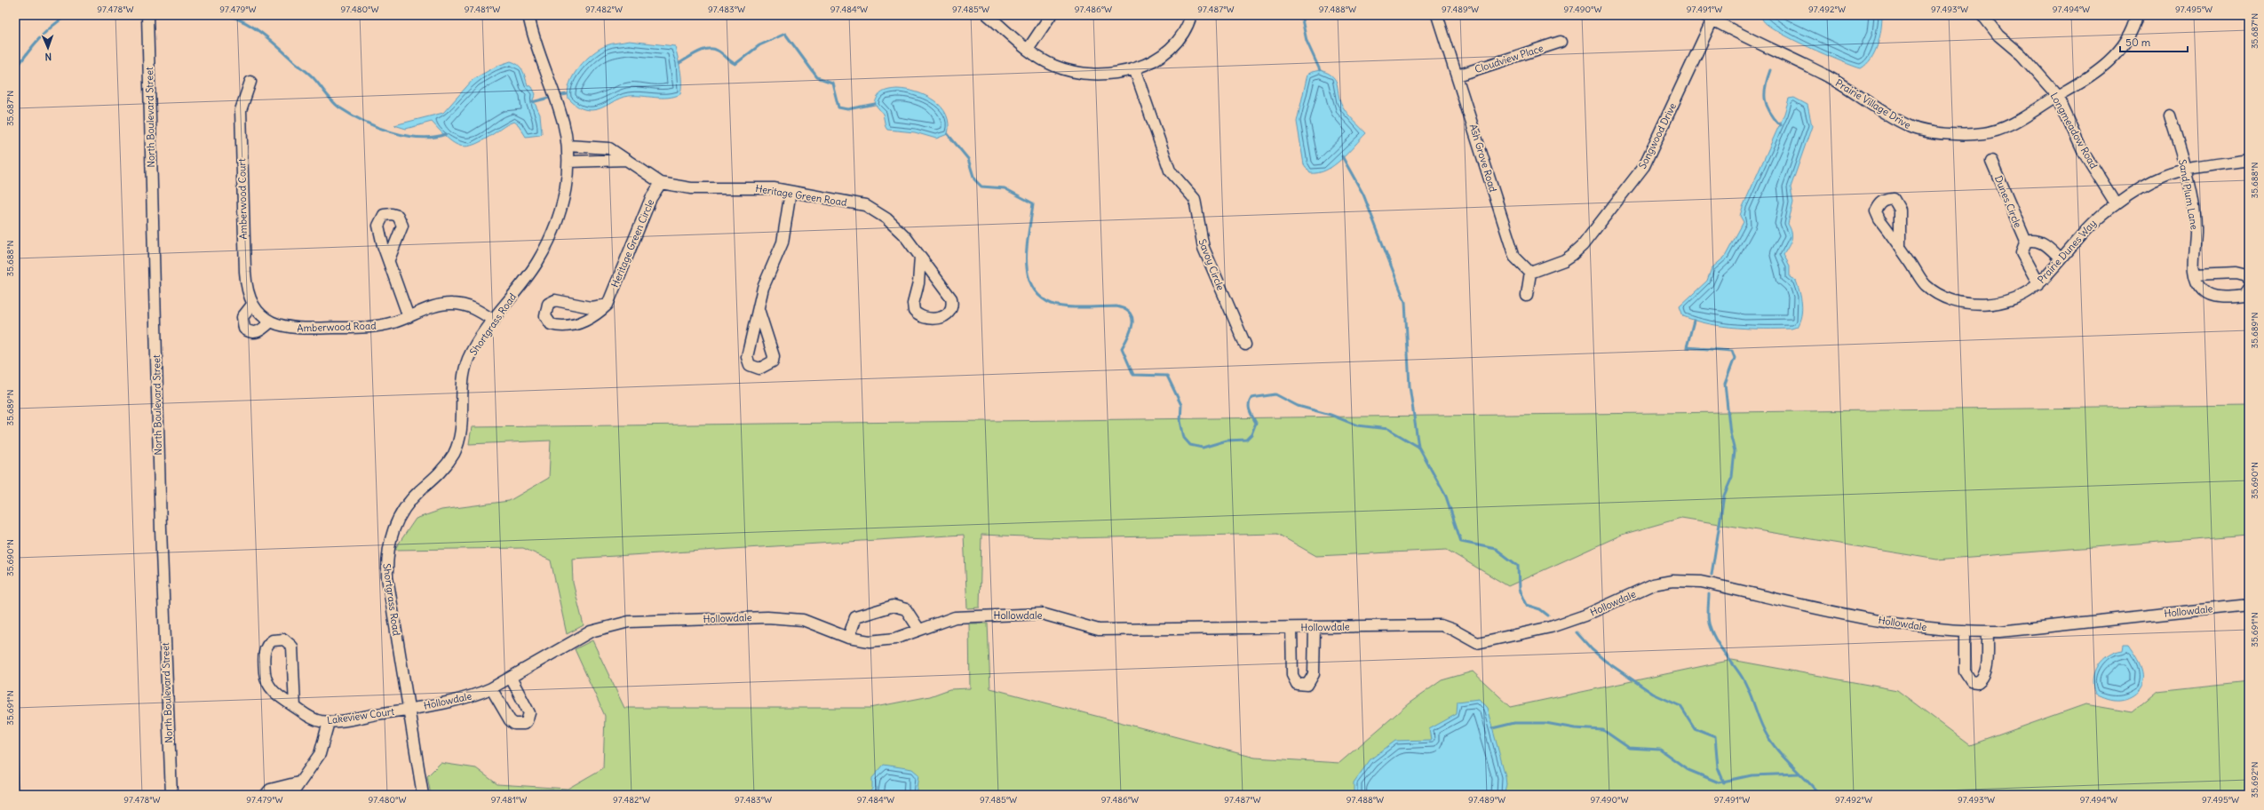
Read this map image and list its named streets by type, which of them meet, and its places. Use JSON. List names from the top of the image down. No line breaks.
{"streets":{"street":["Cloudview Place","Prairie Village Drive","North Boulevard Street","Longmeadow Road","Songwood Drive","Ash Grove Road","Sand Plum Lane","Heritage Green Road","Amberwood Court","Dunes Circle","Heritage Green Circle","Prairie Dunes Way","Savoy Circle","Shortgrass Road","Amberwood Road","Hollowdale","Lakeview Court"]},"crossings":[["Cloudview Place","Ash Grove Road"],["Prairie Village Drive","Longmeadow Road"],["Prairie Village Drive","Songwood Drive"],["Longmeadow Road","Prairie Dunes Way"],["Songwood Drive","Ash Grove Road"],["Sand Plum Lane","Prairie Dunes Way"],["Heritage Green Road","Heritage Green Circle"],["Heritage Green Road","Shortgrass Road"],["Amberwood Court","Amberwood Road"],["Dunes Circle","Prairie Dunes Way"],["Shortgrass Road","Amberwood Road"],["Shortgrass Road","Hollowdale"],["Shortgrass Road","Lakeview Court"],["Hollowdale","Lakeview Court"]],"scale_bar":"50 m","north":"bottom","coordinates":["97.478°W","97.479°W","97.480°W","97.481°W","97.482°W","97.483°W","97.484°W","97.485°W","97.486°W","97.487°W","97.488°W","97.489°W","97.490°W","97.491°W","97.492°W","97.493°W","97.494°W","97.495°W","35.687°N","35.688°N","35.689°N","35.690°N","35.691°N","35.692°N"]}
